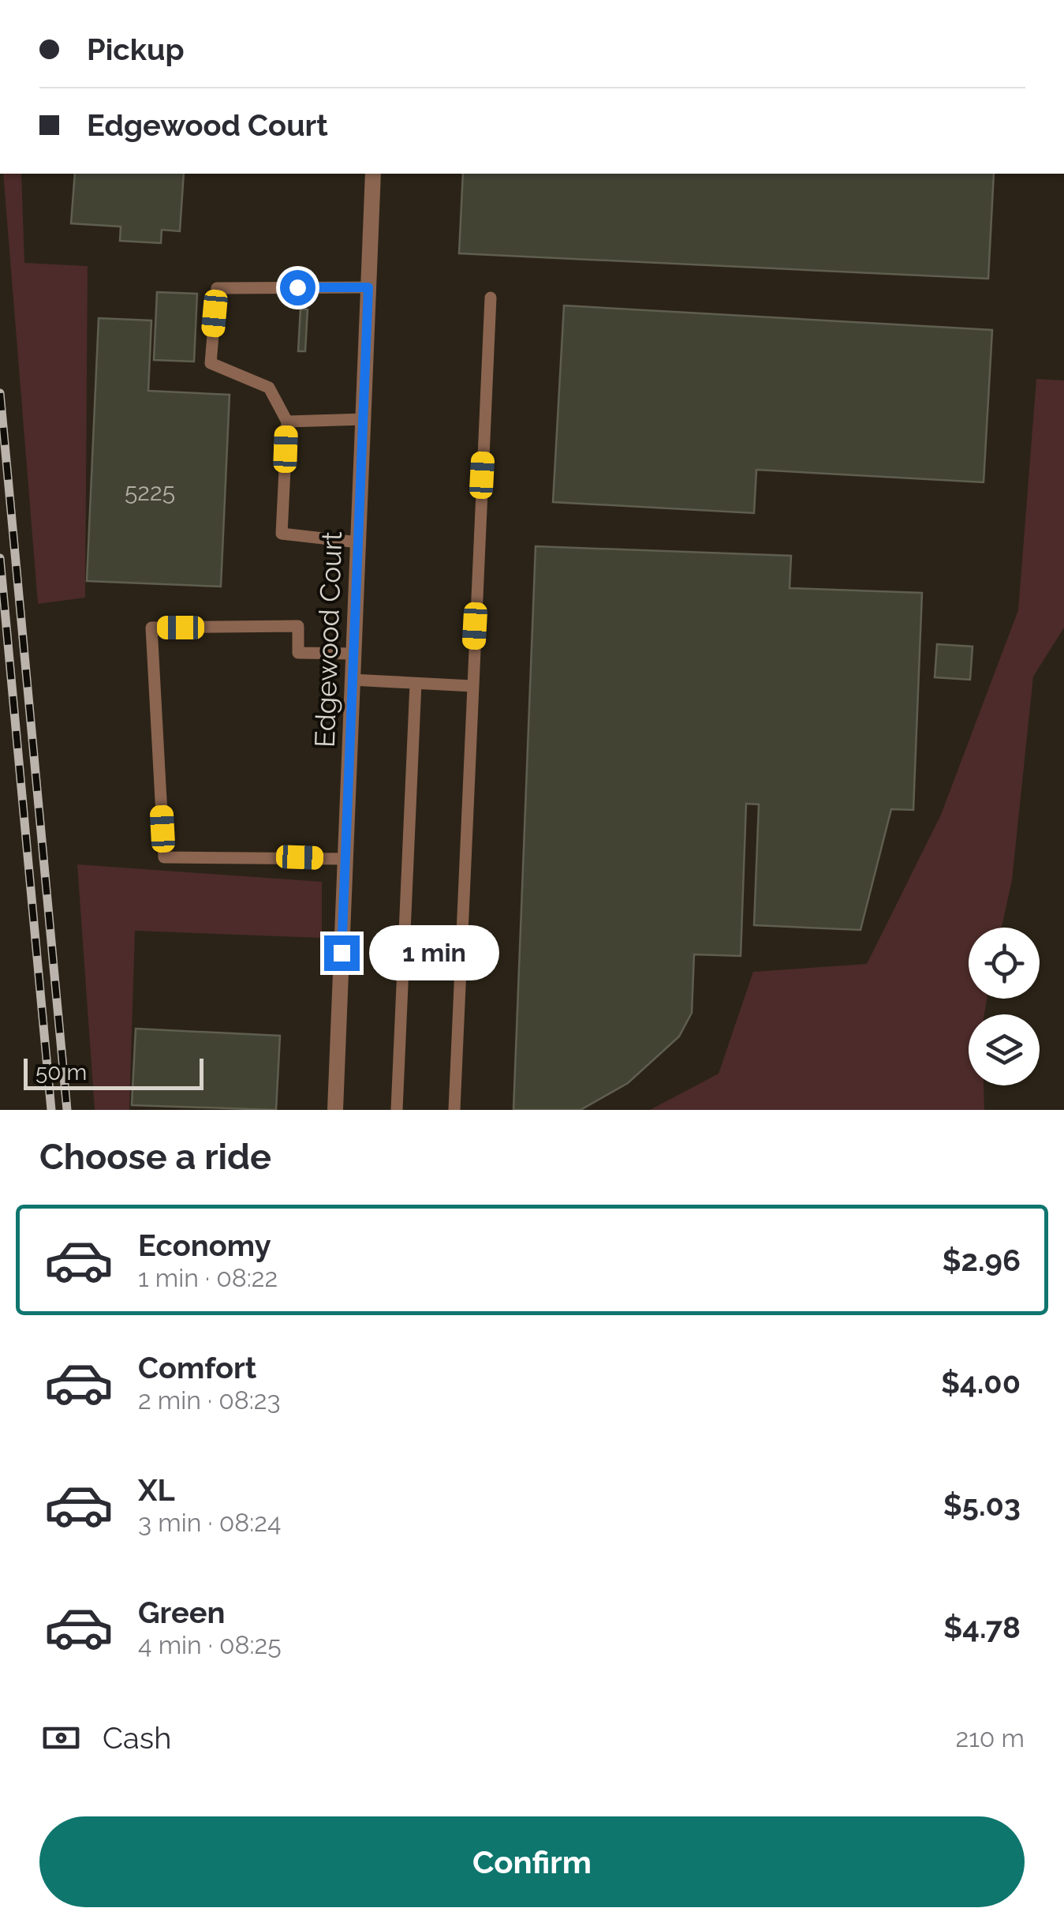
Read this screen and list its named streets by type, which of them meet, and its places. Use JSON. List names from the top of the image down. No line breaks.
{"streets":{"street":["Edgewood Court"]},"house_numbers":["5225"],"scale_bar":"50 m","page":{"banner":["Pickup","Edgewood Court"],"bubble":"1 min","scale":"50 m","heading":"Choose a ride","list":[{"name":"Economy","note":"1 min · 08:22","value":"$2.96"},{"name":"Comfort","note":"2 min · 08:23","value":"$4.00"},{"name":"XL","note":"3 min · 08:24","value":"$5.03"},{"name":"Green","note":"4 min · 08:25","value":"$4.78"}],"pay":["Cash","210 m"],"buttons":"Confirm"}}
